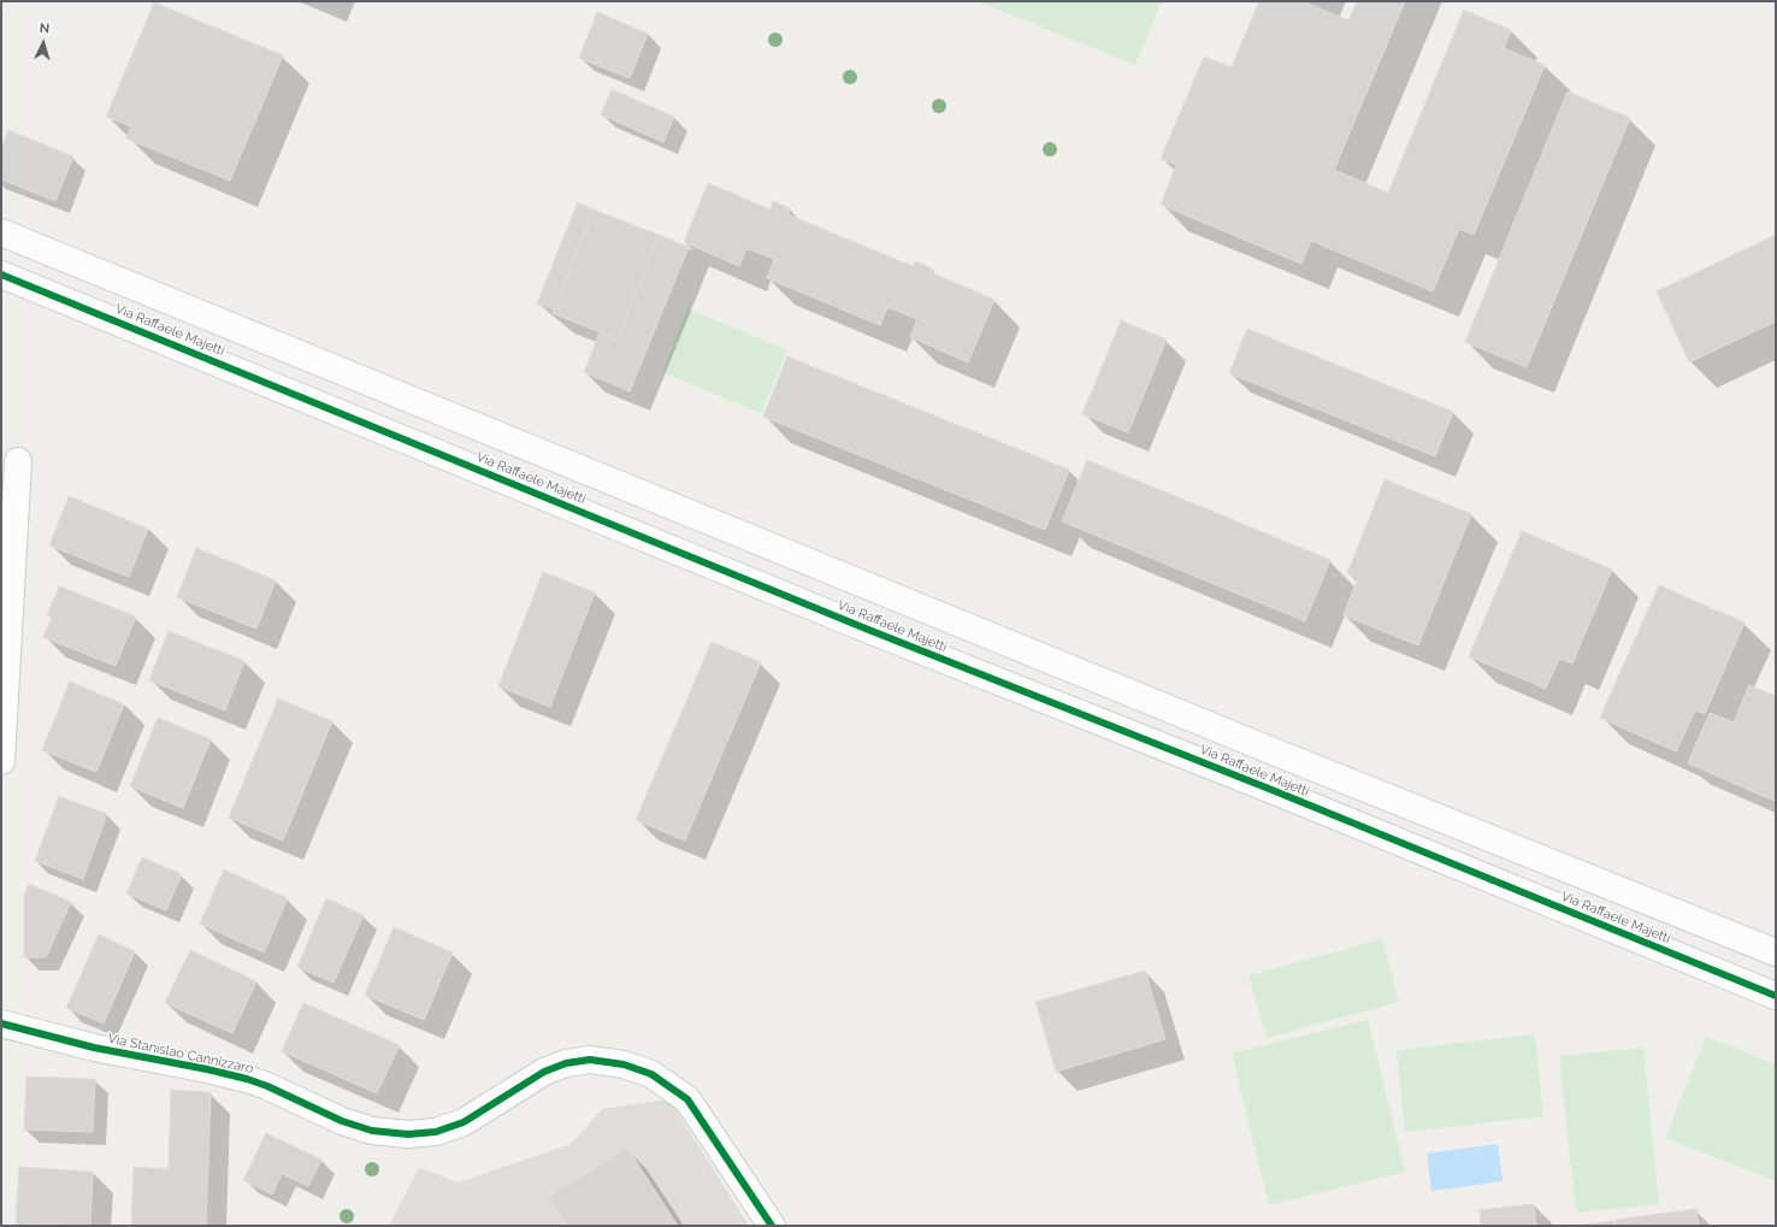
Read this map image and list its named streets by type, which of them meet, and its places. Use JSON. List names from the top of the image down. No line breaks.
{"streets":{"street":["Via Raffaele Majetti","Via Stanislao Cannizzaro"]},"north":"top"}
